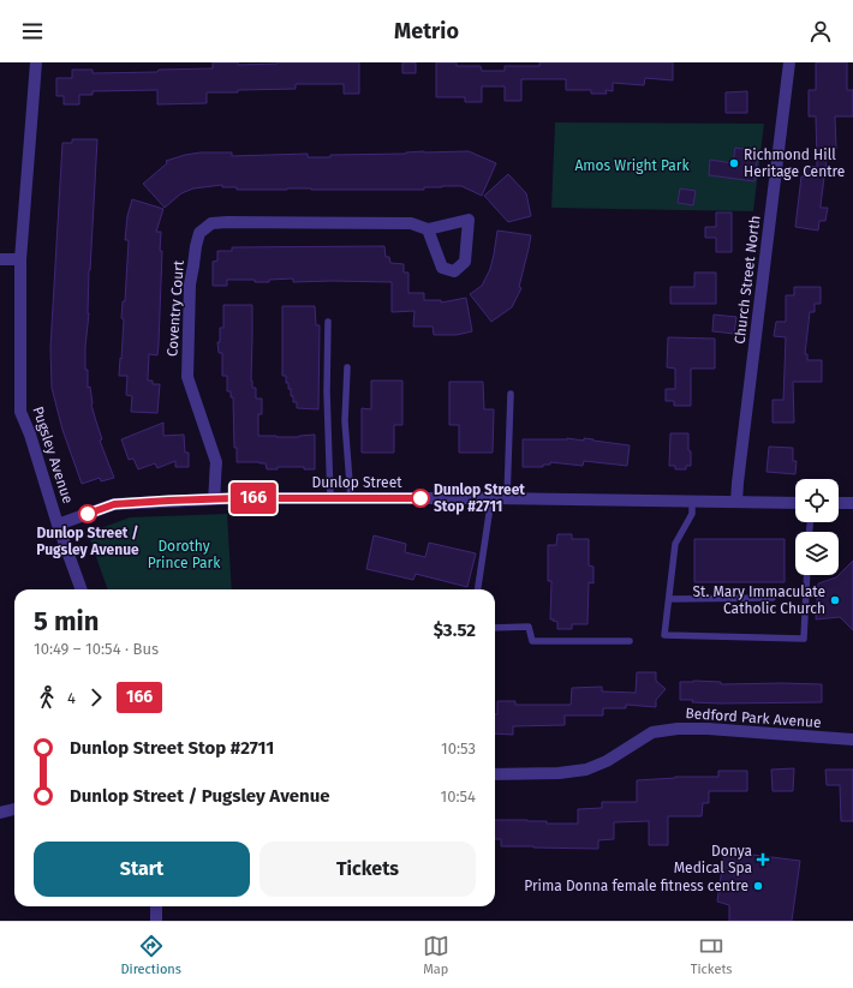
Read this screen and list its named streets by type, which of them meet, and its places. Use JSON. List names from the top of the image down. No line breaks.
{"streets":{"street":["Church Street North","Coventry Court","Pugsley Avenue","Dunlop Street","Bedford Park Avenue"]},"crossings":[["Church Street North","Dunlop Street"],["Coventry Court","Dunlop Street"],["Pugsley Avenue","Dunlop Street"]],"parks":["Amos Wright Park","Dorothy Prince Park"],"places":{"other":["Richmond Hill Heritage Centre","Dunlop Street Stop #2711","Dunlop Street / Pugsley Avenue","St. Mary Immaculate Catholic Church","Prima Donna female fitness centre"],"health":["Donya Medical Spa"]},"lines":["bus line 166"],"page":{"header":"Metrio","on_map":"166","heading":["5 min","10:49 – 10:54 · Bus","$3.52"],"legs":["4","166"],"list":[{"name":"Dunlop Street Stop #2711","value":"10:53"},{"name":"Dunlop Street / Pugsley Avenue","value":"10:54"}],"buttons":["Start","Tickets"],"tabs":["Directions","Map","Tickets"]}}
